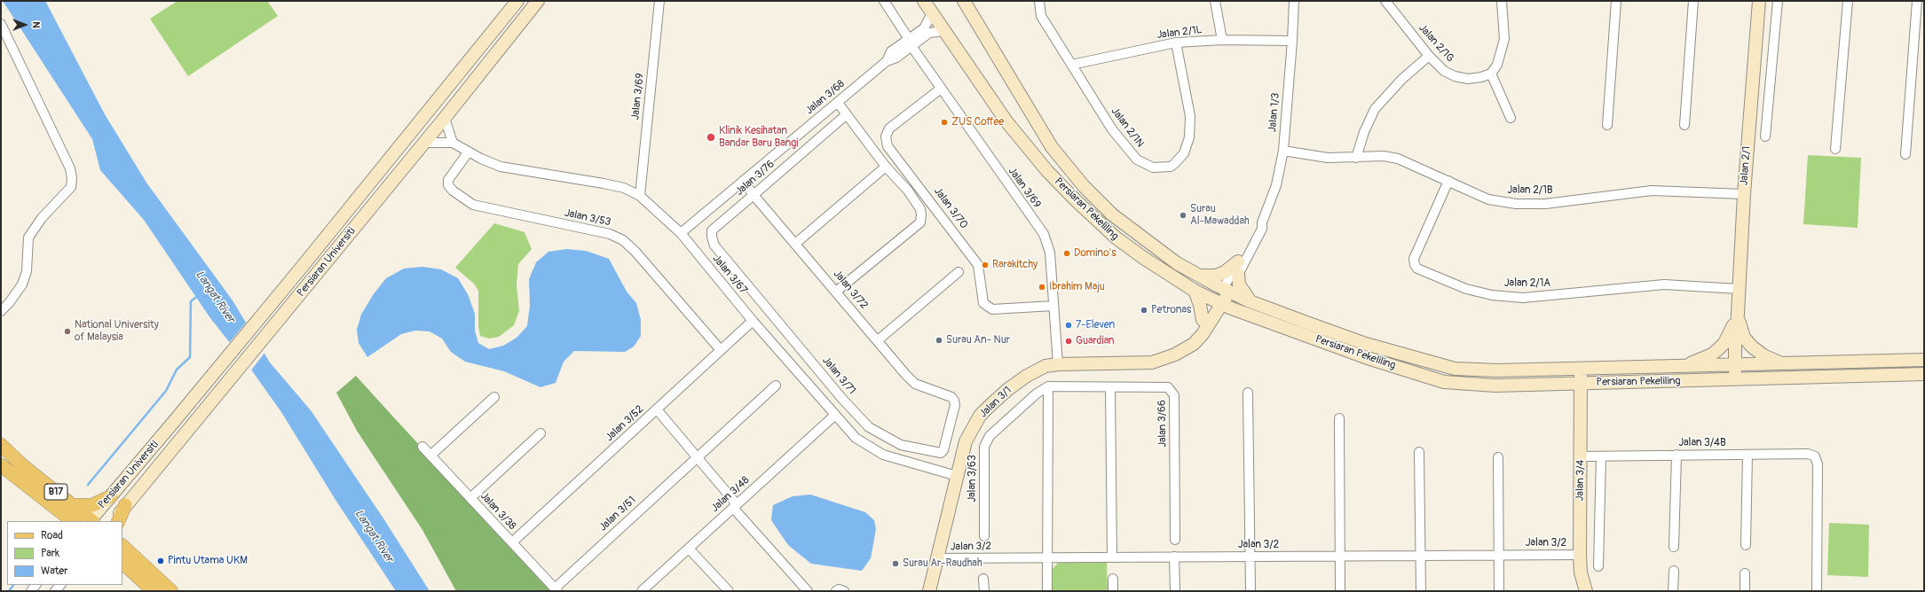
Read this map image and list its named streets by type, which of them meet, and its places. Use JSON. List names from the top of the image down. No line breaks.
{"streets":{"main road":["Jalan 2/1","Persiaran Pekeliling","Persiaran Universiti","Jalan 3/1","Jalan 3/4","B17"],"street":["Jalan 2/1L","Jalan 2/1G","Jalan 3/69","Jalan 3/68","Jalan 1/3","Jalan 2/1N","Jalan 3/76","Jalan 2/1B","Jalan 3/70","Jalan 3/53","Jalan 3/67","Jalan 2/1A","Jalan 3/72","Jalan 3/71","Jalan 3/52","Jalan 3/66","Jalan 3/4B","Jalan 3/63","Jalan 3/48","Jalan 3/38","Jalan 3/51","Jalan 3/2"]},"crossings":[["Jalan 2/1L","Jalan 1/3"],["Jalan 2/1L","Jalan 2/1N"],["Jalan 3/69","Jalan 3/68"],["Jalan 3/69","Jalan 3/70"],["Jalan 3/69","Jalan 3/67"],["Jalan 3/69","Jalan 3/1"],["Jalan 3/68","Persiaran Pekeliling"],["Jalan 3/68","Jalan 3/67"],["Jalan 3/68","Jalan 3/72"],["Jalan 1/3","Jalan 2/1B"],["Jalan 1/3","Persiaran Pekeliling"],["Jalan 1/3","Jalan 3/1"],["Jalan 2/1","Jalan 2/1B"],["Jalan 2/1","Persiaran Pekeliling"],["Jalan 2/1","Jalan 2/1A"],["Jalan 3/76","Jalan 3/72"],["Jalan 3/76","Jalan 3/71"],["Jalan 2/1B","Jalan 2/1A"],["Persiaran Pekeliling","Jalan 3/1"],["Persiaran Pekeliling","Jalan 3/4"],["Jalan 3/53","Jalan 3/67"],["Jalan 3/53","Jalan 3/52"],["Persiaran Universiti","B17"],["Jalan 3/67","Jalan 3/1"],["Jalan 3/67","Jalan 3/52"],["Jalan 3/67","Jalan 3/48"],["Jalan 3/72","Jalan 3/71"],["Jalan 3/1","Jalan 3/2"],["Jalan 3/52","Jalan 3/38"],["Jalan 3/66","Jalan 3/63"],["Jalan 3/4B","Jalan 3/4"],["Jalan 3/4","Jalan 3/2"],["Jalan 3/38","Jalan 3/51"]],"water":["Langat River"],"places":["ZUS Coffee","Klinik Kesihatan Bandar Baru Bangi","Surau Al-Mawaddah","Domino's","Rarakitchy","Ibrahim Maju","Petronas","7-Eleven","National University of Malaysia","Surau An- Nur","Guardian","Pintu Utama UKM","Surau Ar-Raudhah"],"legend":["Road","Park","Water"],"north":"right"}
